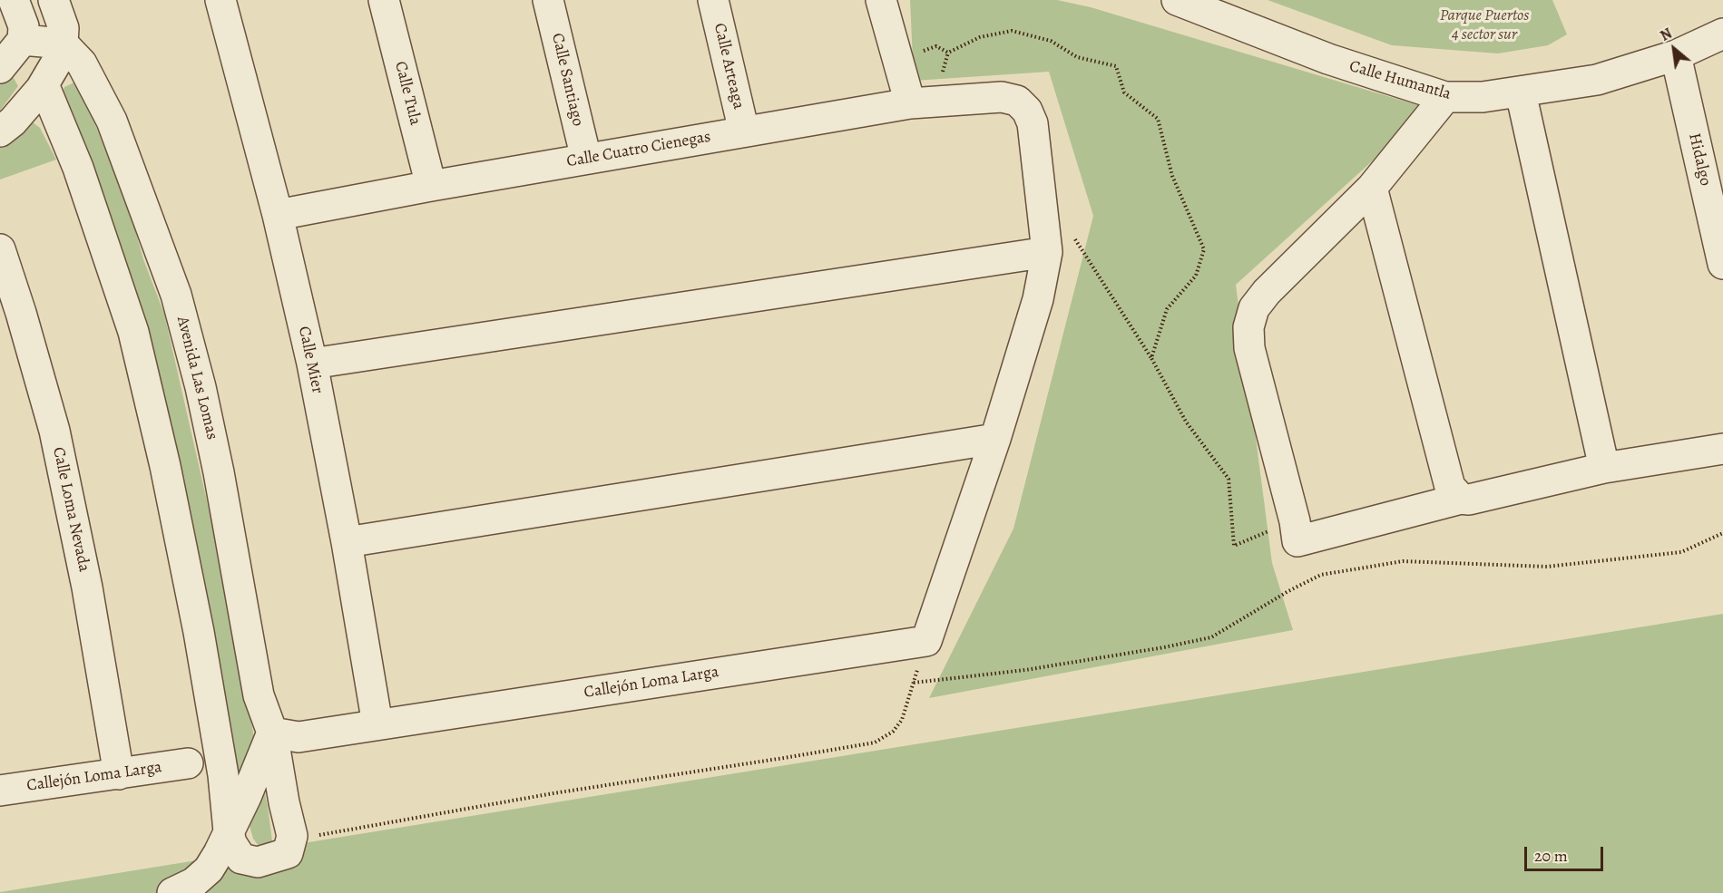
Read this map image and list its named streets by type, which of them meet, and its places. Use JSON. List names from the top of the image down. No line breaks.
{"streets":{"street":["Calle Arteaga","Calle Santiago","Calle Humantla","Calle Tula","Calle Cuatro Cienegas","Hidalgo","Calle Mier","Avenida Las Lomas","Calle Loma Nevada","Callejón Loma Larga"]},"crossings":[["Calle Arteaga","Calle Cuatro Cienegas"],["Calle Santiago","Calle Cuatro Cienegas"],["Calle Humantla","Hidalgo"],["Calle Tula","Calle Cuatro Cienegas"],["Calle Cuatro Cienegas","Calle Mier"],["Calle Mier","Callejón Loma Larga"],["Avenida Las Lomas","Callejón Loma Larga"],["Calle Loma Nevada","Callejón Loma Larga"]],"parks":["Parque Puertos 4 sector sur"],"scale_bar":"20 m","north":"top left"}
